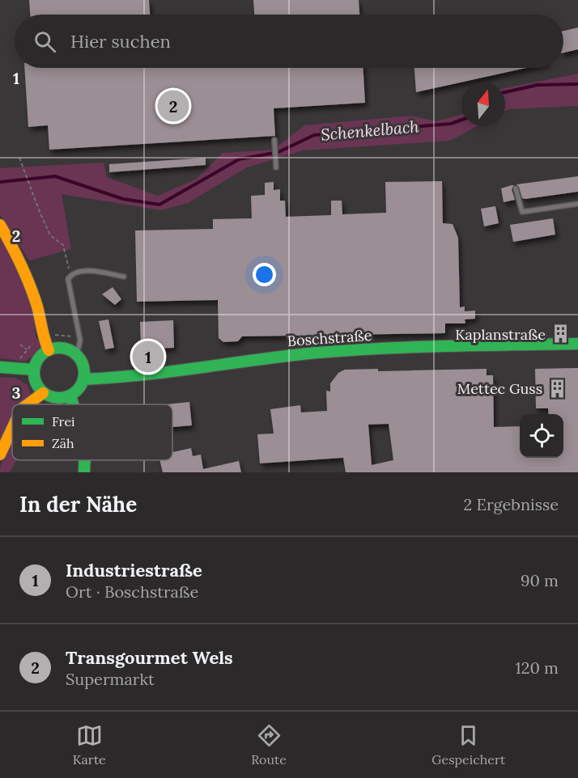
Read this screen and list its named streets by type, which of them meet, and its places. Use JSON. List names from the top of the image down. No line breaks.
{"streets":{"main road":["Boschstraße"]},"water":["Schenkelbach"],"places":{"building":["Kaplanstraße","Mettec Guss"]},"legend":["Frei","Zäh"],"north":"top","page":{"search":"Hier suchen","pins":["2","1"],"heading":["In der Nähe","2 Ergebnisse"],"list":[{"mark":"1","name":"Industriestraße","note":"Ort · Boschstraße","value":"90 m"},{"mark":"2","name":"Transgourmet Wels","note":"Supermarkt","value":"120 m"}],"nav":["Karte","Route","Gespeichert"]},"grid":{"rows":["1","2","3"]}}
